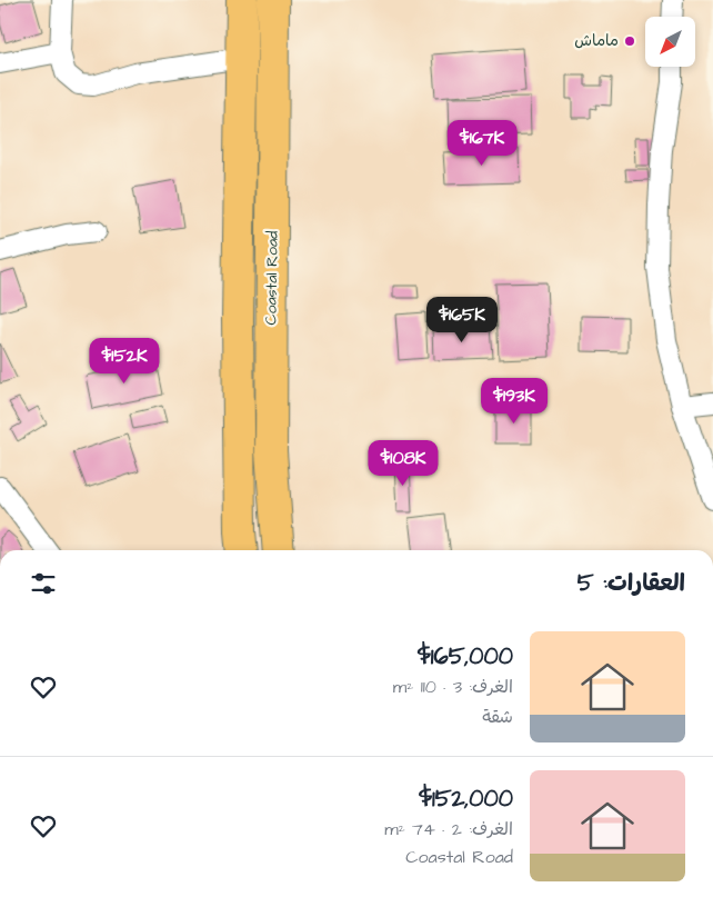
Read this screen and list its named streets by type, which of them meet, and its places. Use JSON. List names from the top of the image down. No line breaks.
{"streets":{"highway":["Coastal Road"]},"places":["ماماش"],"north":"bottom left","page":{"price":["$167K","$165K","$152K","$193K","$108K"],"heading":"العقارات: 5","list":[{"name":"$165,000","note":"الغرف: 3 · 110 m² · شقة"},{"name":"$152,000","note":"الغرف: 2 · 74 m² · Coastal Road"}]}}
